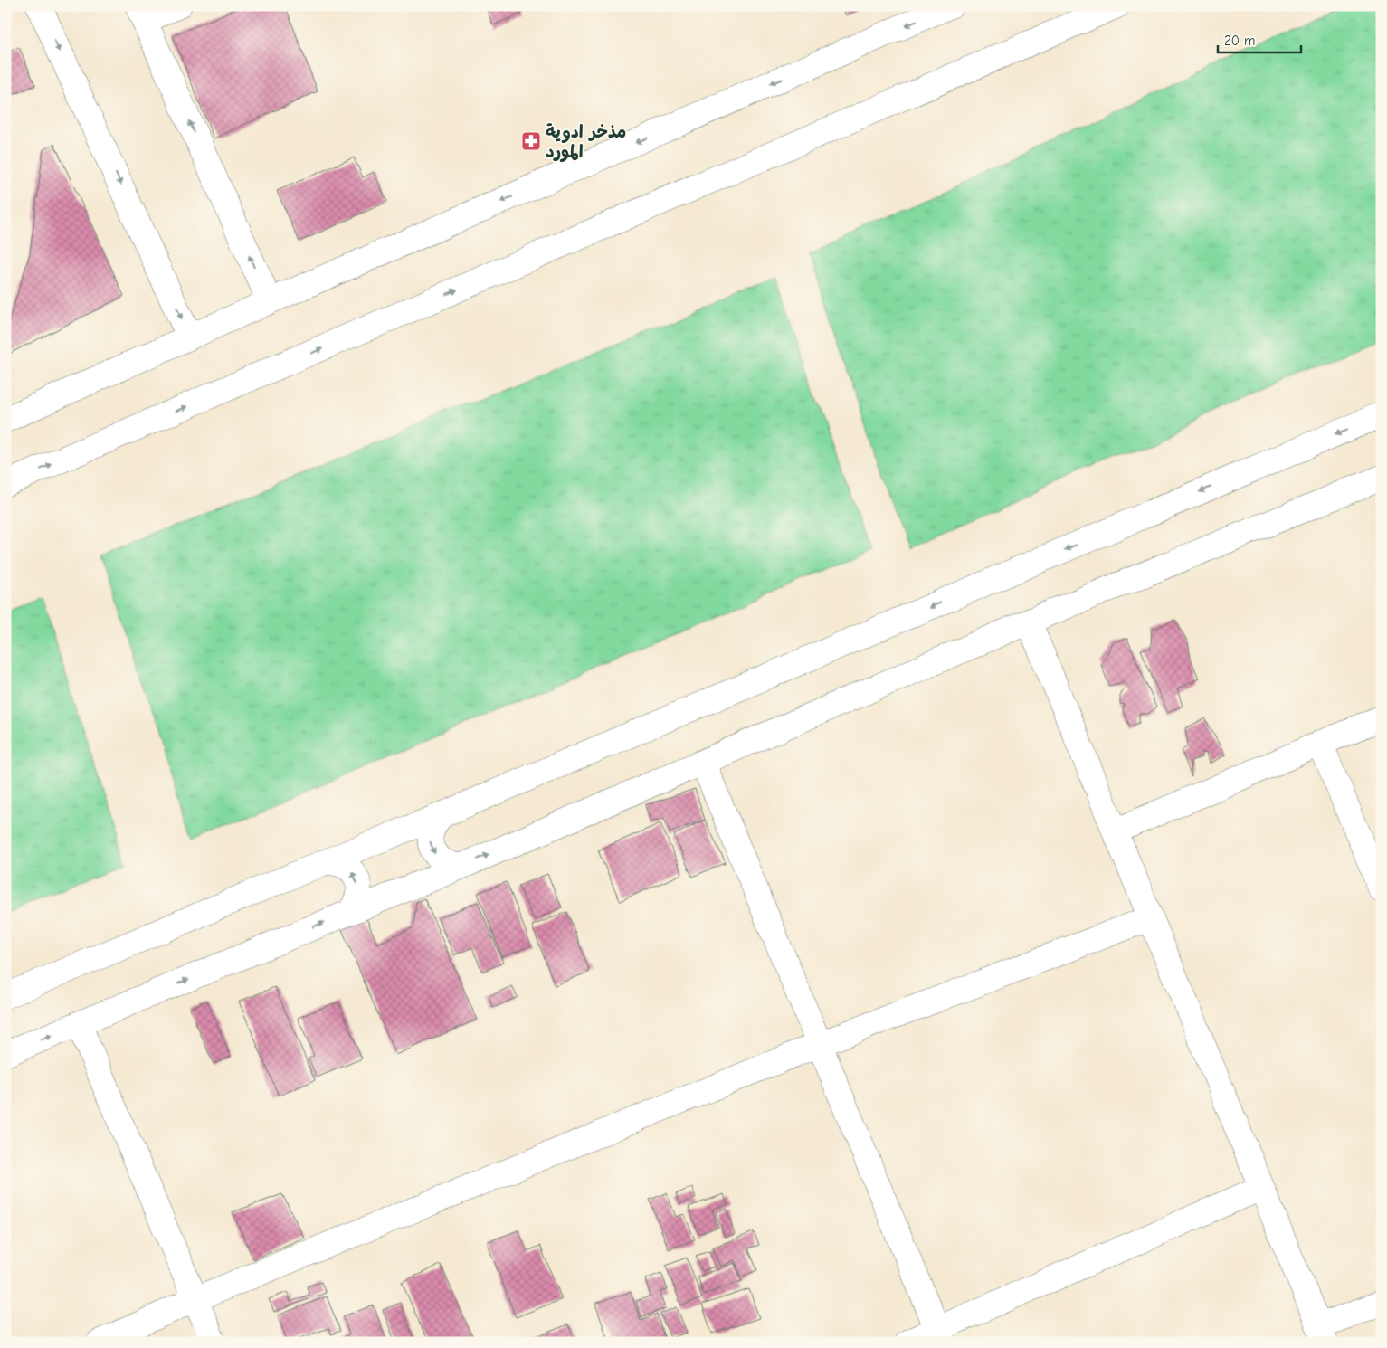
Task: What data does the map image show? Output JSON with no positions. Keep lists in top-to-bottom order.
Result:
{
  "places": {
    "pharmacy": ["مذخر ادوية المورد"]
  },
  "scale_bar": "20 m"
}
